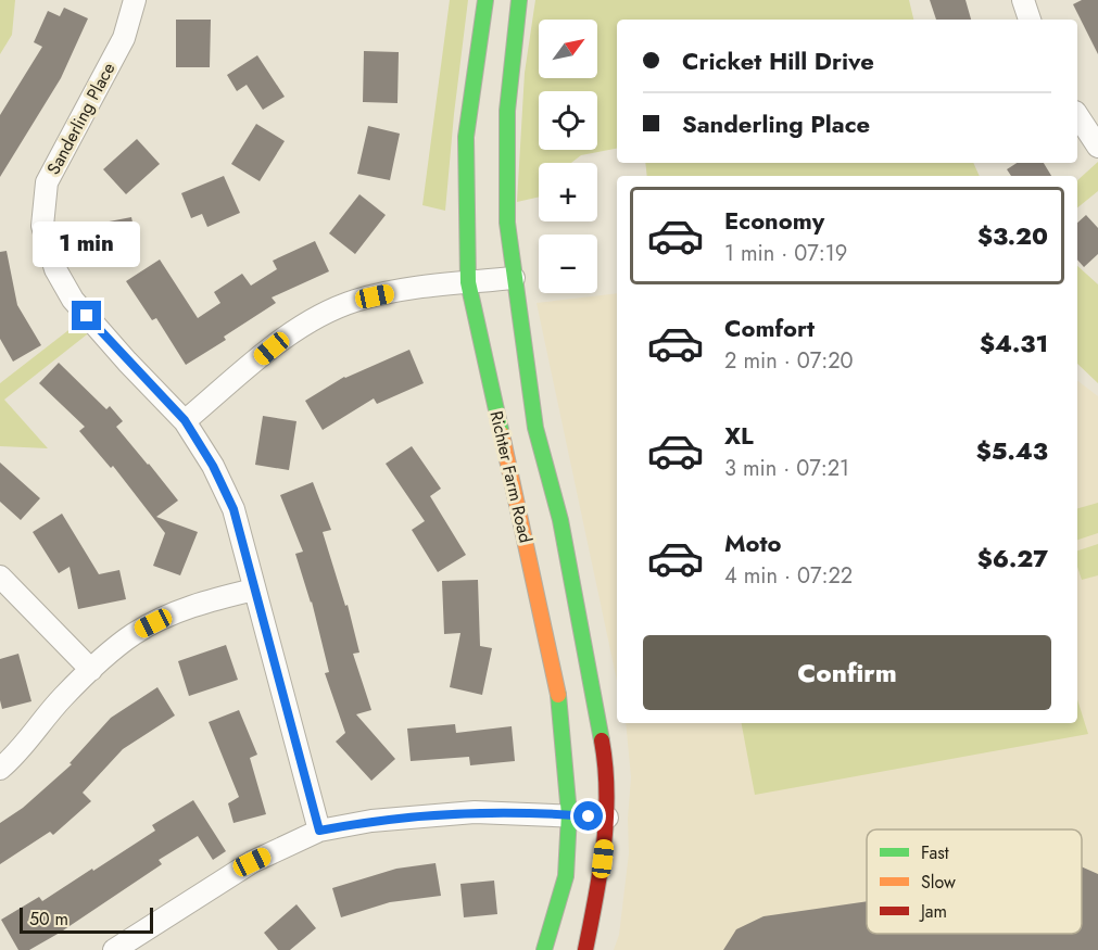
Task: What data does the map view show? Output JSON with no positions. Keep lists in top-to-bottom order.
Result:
{
  "streets": {
    "main road": ["Richter Farm Road"],
    "street": ["Sanderling Place"]
  },
  "legend": ["Fast", "Slow", "Jam"],
  "scale_bar": "50 m",
  "north": "top right",
  "page": {
    "map_buttons": ["+", "−"],
    "banner": ["Cricket Hill Drive", "Sanderling Place"],
    "list": [
      {
        "name": "Economy",
        "note": "1 min · 07:19",
        "value": "$3.20"
      },
      {
        "name": "Comfort",
        "note": "2 min · 07:20",
        "value": "$4.31"
      },
      {
        "name": "XL",
        "note": "3 min · 07:21",
        "value": "$5.43"
      },
      {
        "name": "Moto",
        "note": "4 min · 07:22",
        "value": "$6.27"
      }
    ],
    "bubble": "1 min",
    "buttons": "Confirm",
    "scale": "50 m"
  }
}
